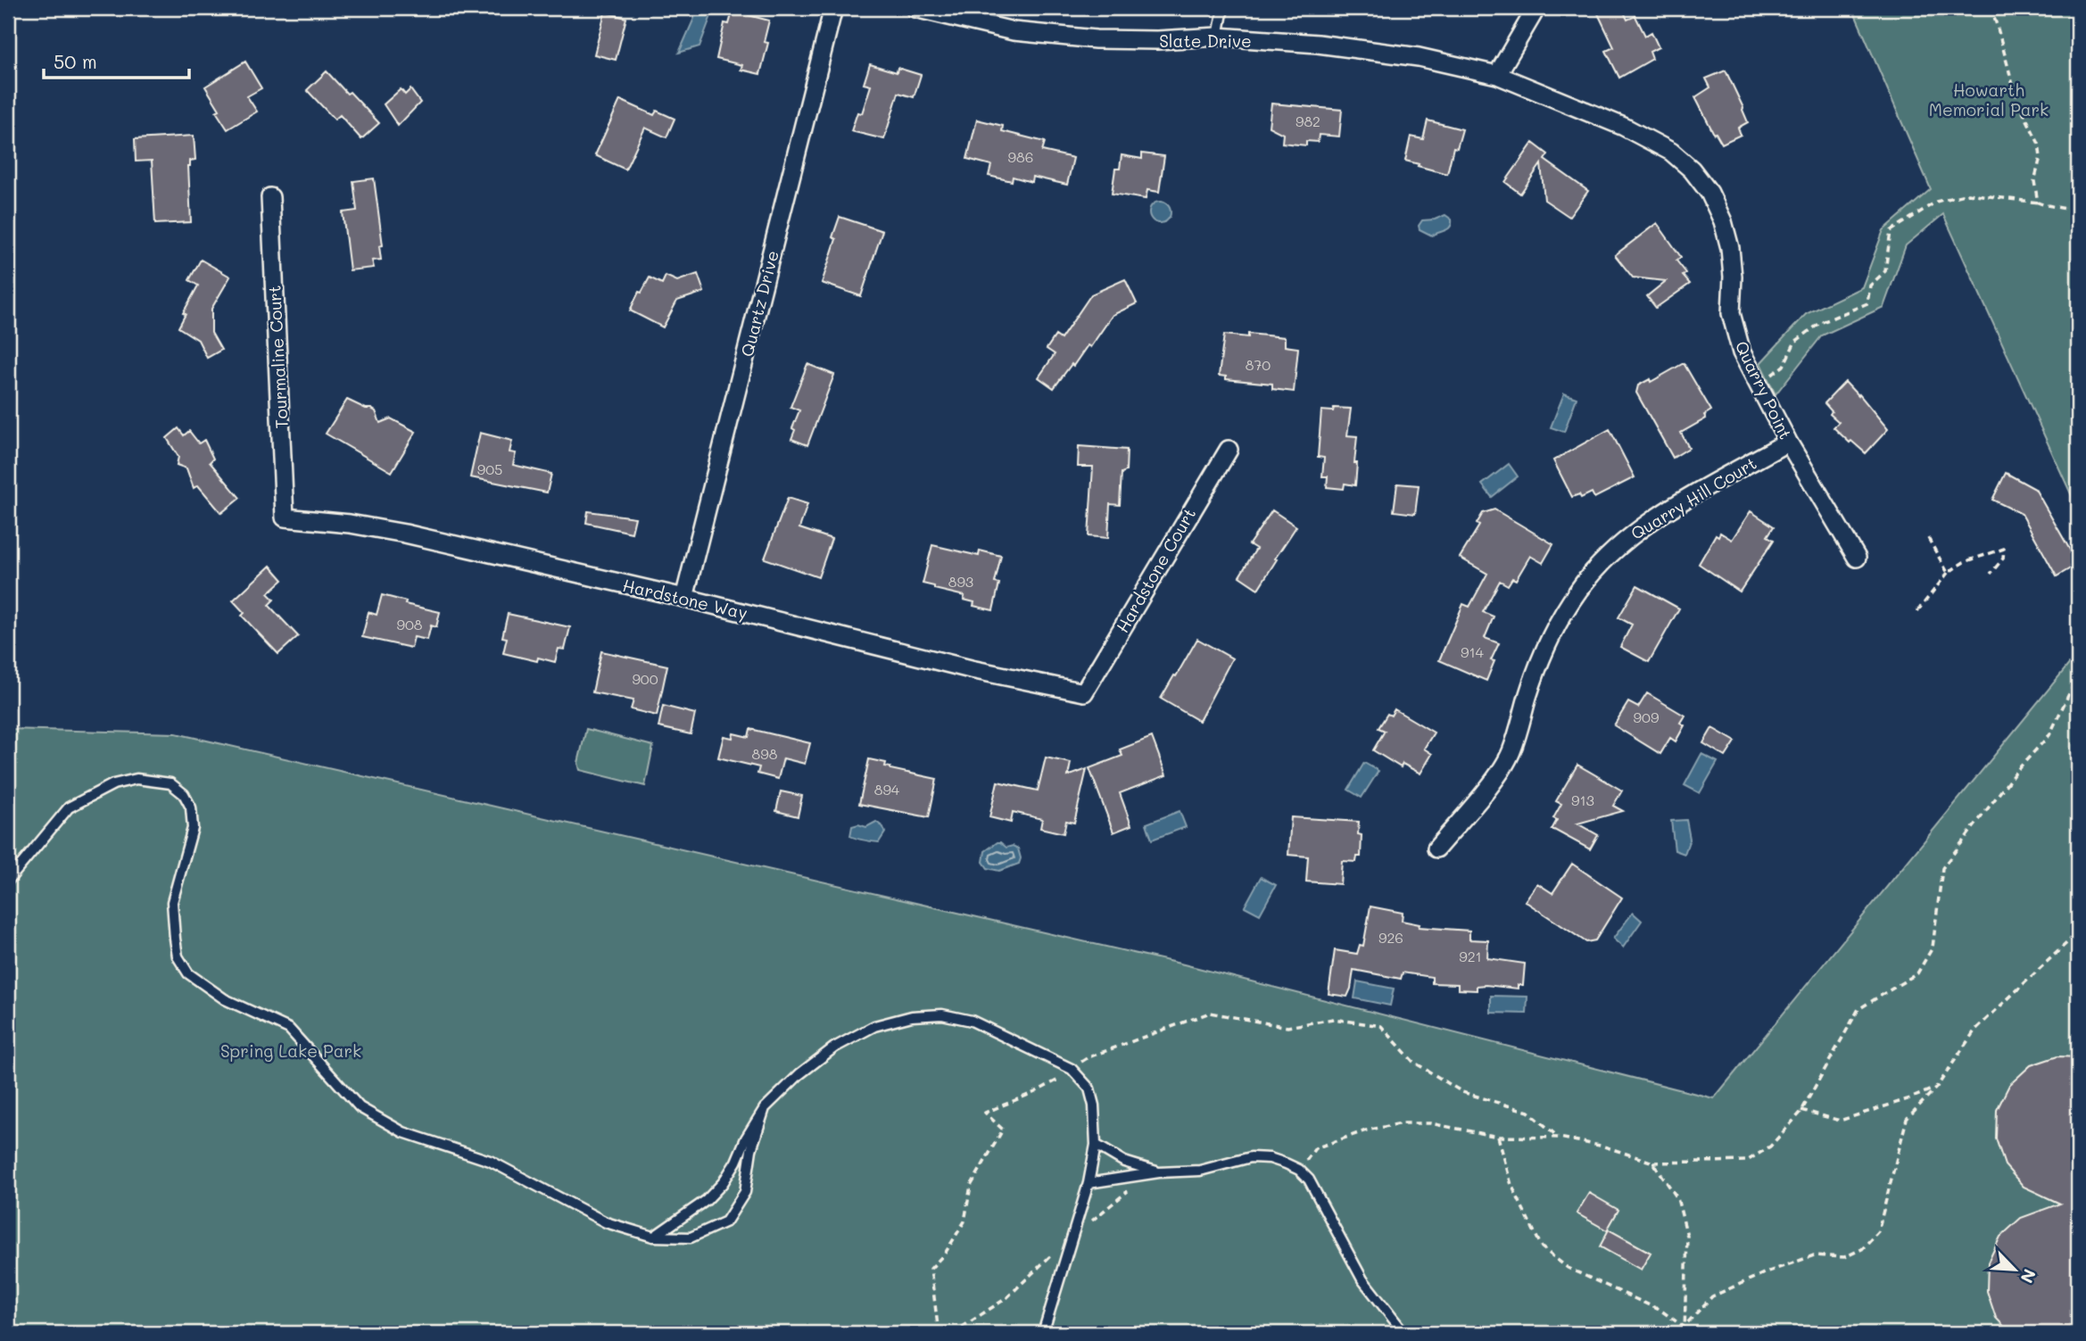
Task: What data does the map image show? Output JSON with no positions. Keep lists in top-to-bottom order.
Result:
{
  "streets": {
    "street": [
      "Slate Drive",
      "Quartz Drive",
      "Tourmaline Court",
      "Quarry Point",
      "Quarry Hill Court",
      "Hardstone Court",
      "Hardstone Way"
    ]
  },
  "crossings": [
    ["Slate Drive", "Quarry Point"],
    ["Quartz Drive", "Hardstone Way"],
    ["Tourmaline Court", "Hardstone Way"],
    ["Quarry Point", "Quarry Hill Court"],
    ["Hardstone Court", "Hardstone Way"]
  ],
  "parks": ["Howarth Memorial Park", "Spring Lake Park"],
  "house_numbers": [
    "982",
    "986",
    "870",
    "905",
    "893",
    "908",
    "914",
    "900",
    "909",
    "898",
    "894",
    "913",
    "926",
    "921"
  ],
  "scale_bar": "50 m",
  "north": "bottom right"
}
